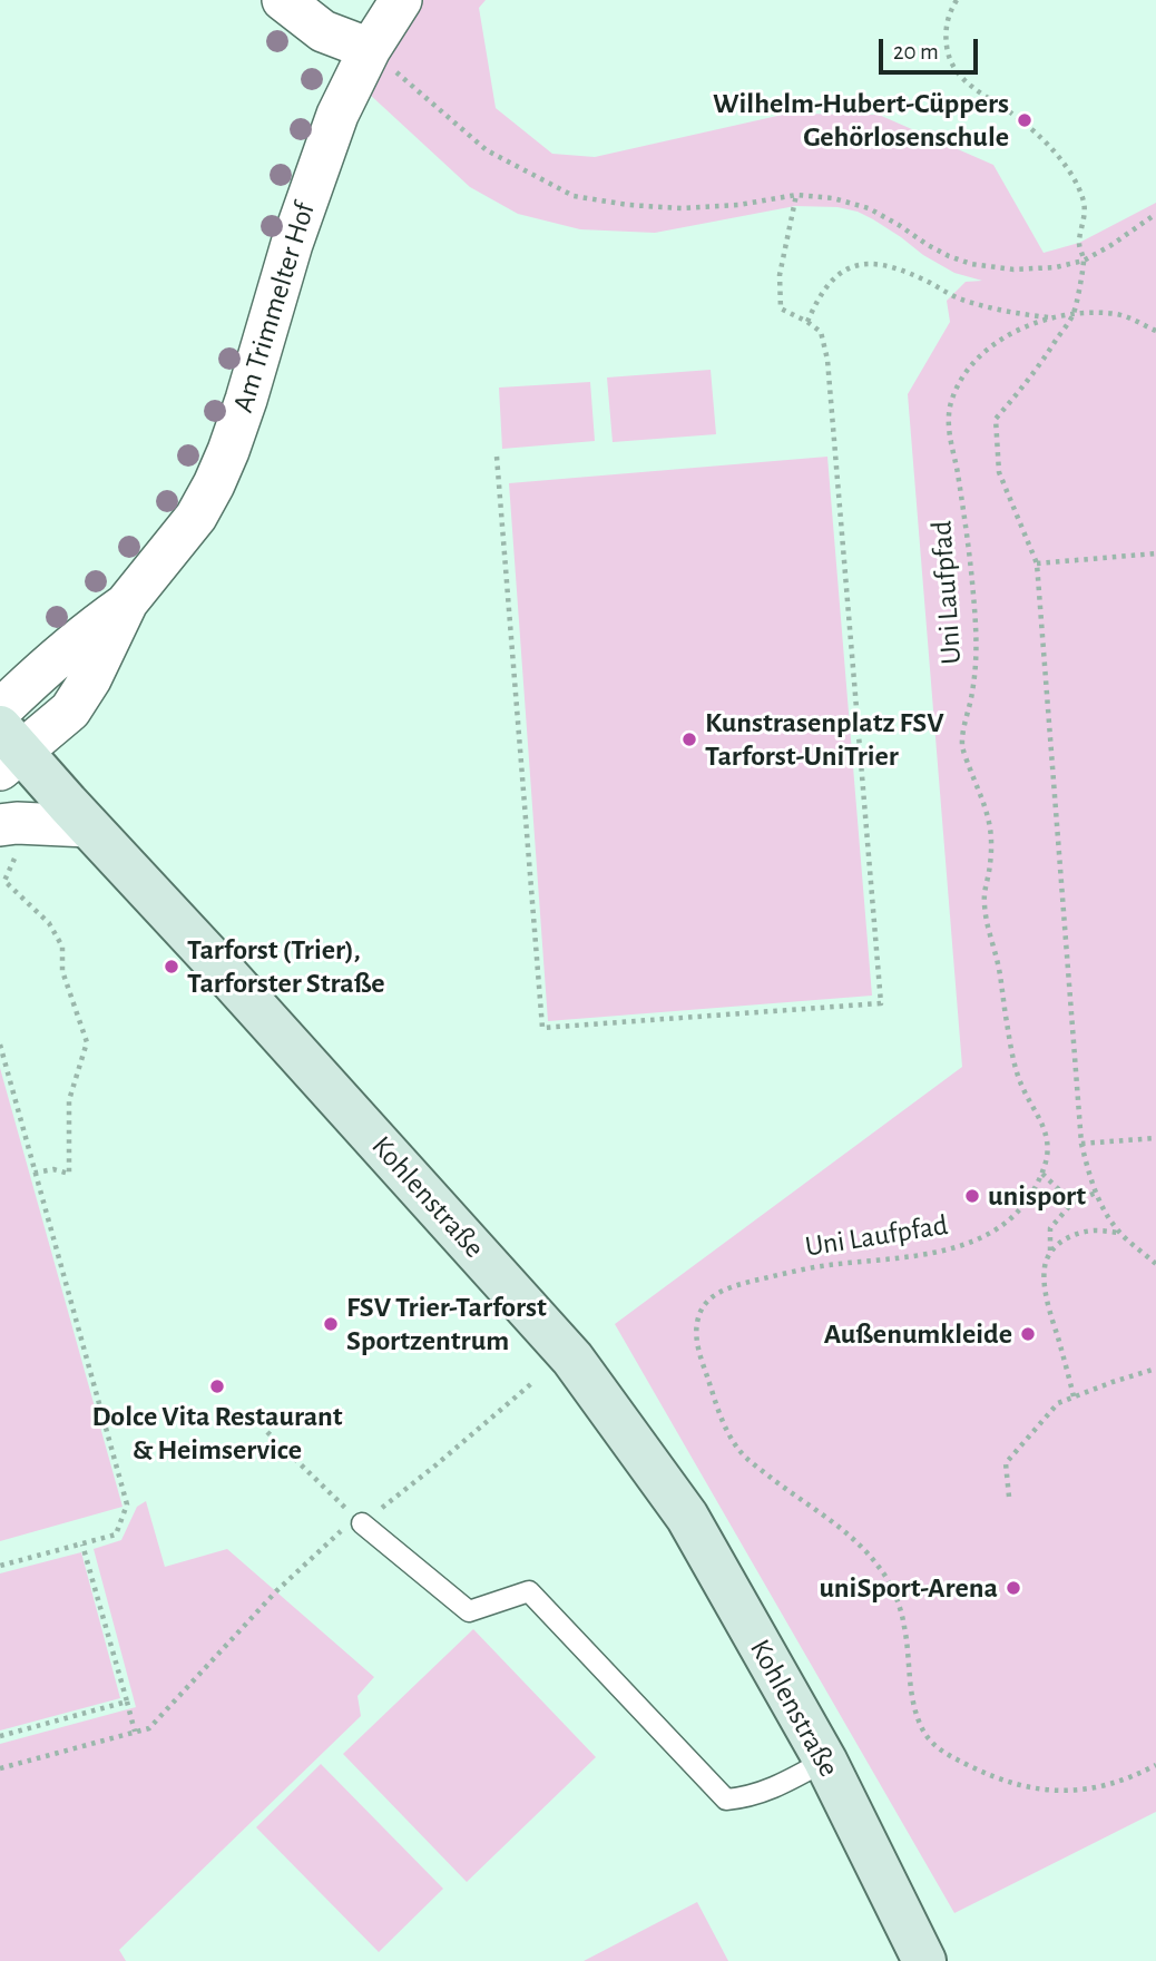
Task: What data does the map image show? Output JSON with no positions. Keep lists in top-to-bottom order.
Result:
{
  "streets": {
    "main road": ["Kohlenstraße"],
    "street": ["Am Trimmelter Hof"],
    "path": ["Uni Laufpfad"]
  },
  "crossings": [
    ["Am Trimmelter Hof", "Kohlenstraße"]
  ],
  "places": [
    "Wilhelm-Hubert-Cüppers Gehörlosenschule",
    "Kunstrasenplatz FSV Tarforst-UniTrier",
    "Tarforst (Trier), Tarforster Straße",
    "unisport",
    "FSV Trier-Tarforst Sportzentrum",
    "Außenumkleide",
    "Dolce Vita Restaurant & Heimservice",
    "uniSport-Arena"
  ],
  "scale_bar": "20 m"
}
